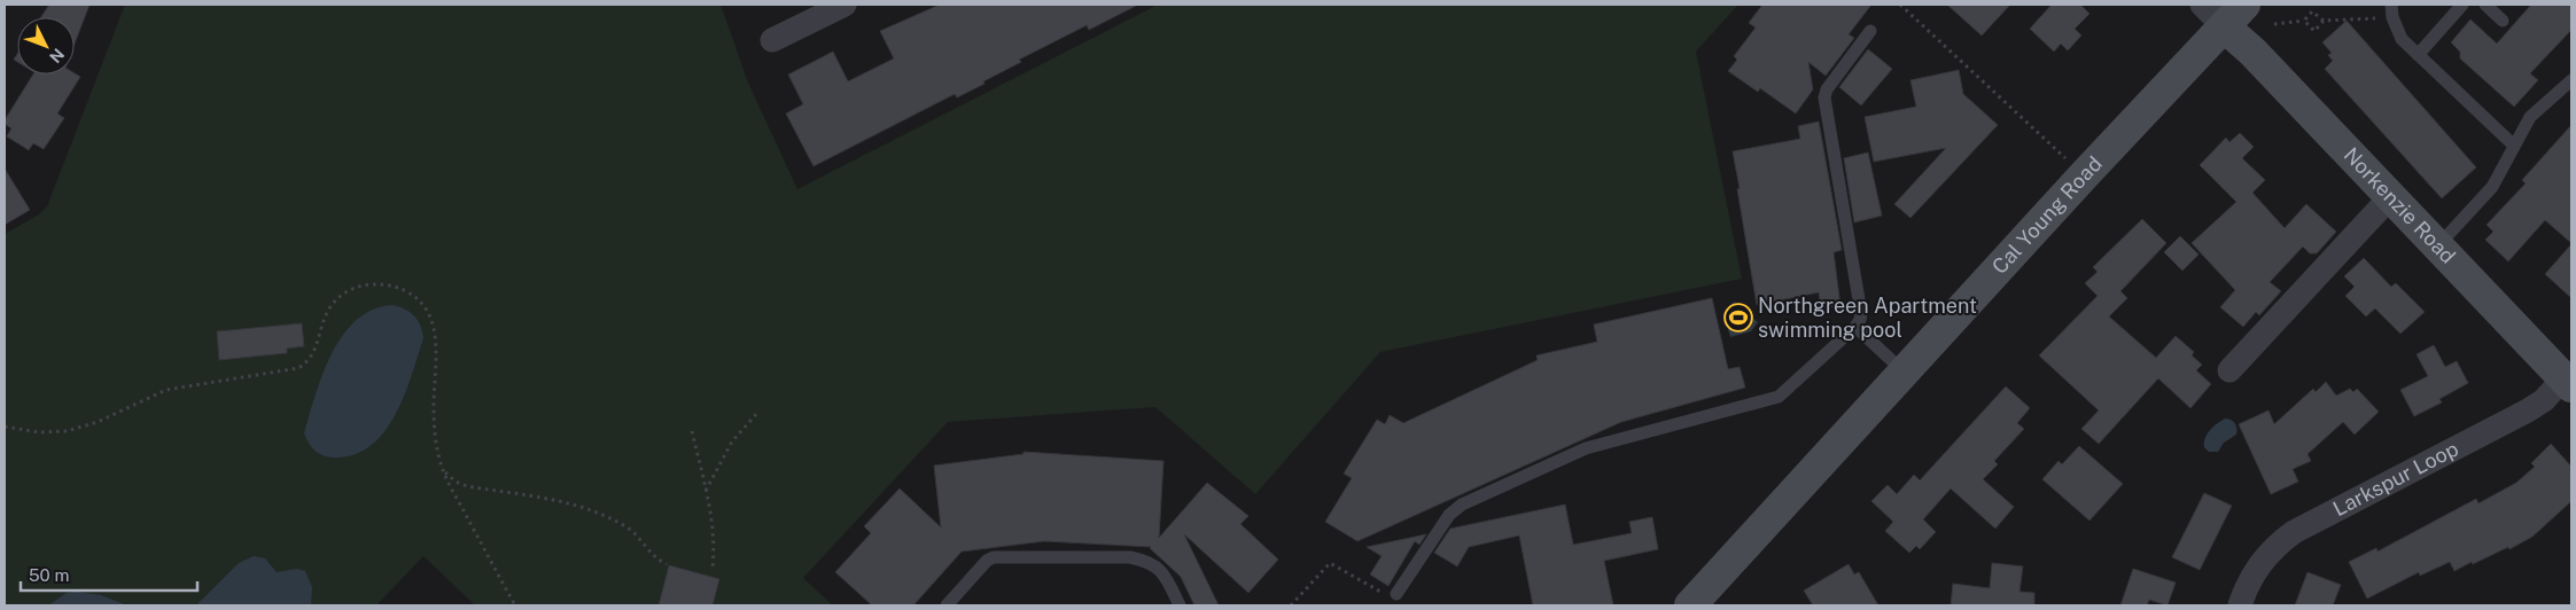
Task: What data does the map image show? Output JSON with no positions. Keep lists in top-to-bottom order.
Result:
{
  "streets": {
    "main road": ["Norkenzie Road", "Cal Young Road"],
    "street": ["Larkspur Loop"]
  },
  "crossings": [
    ["Norkenzie Road", "Cal Young Road"],
    ["Norkenzie Road", "Larkspur Loop"]
  ],
  "places": {
    "sports": ["Northgreen Apartment swimming pool"]
  },
  "scale_bar": "50 m",
  "north": "bottom right"
}
